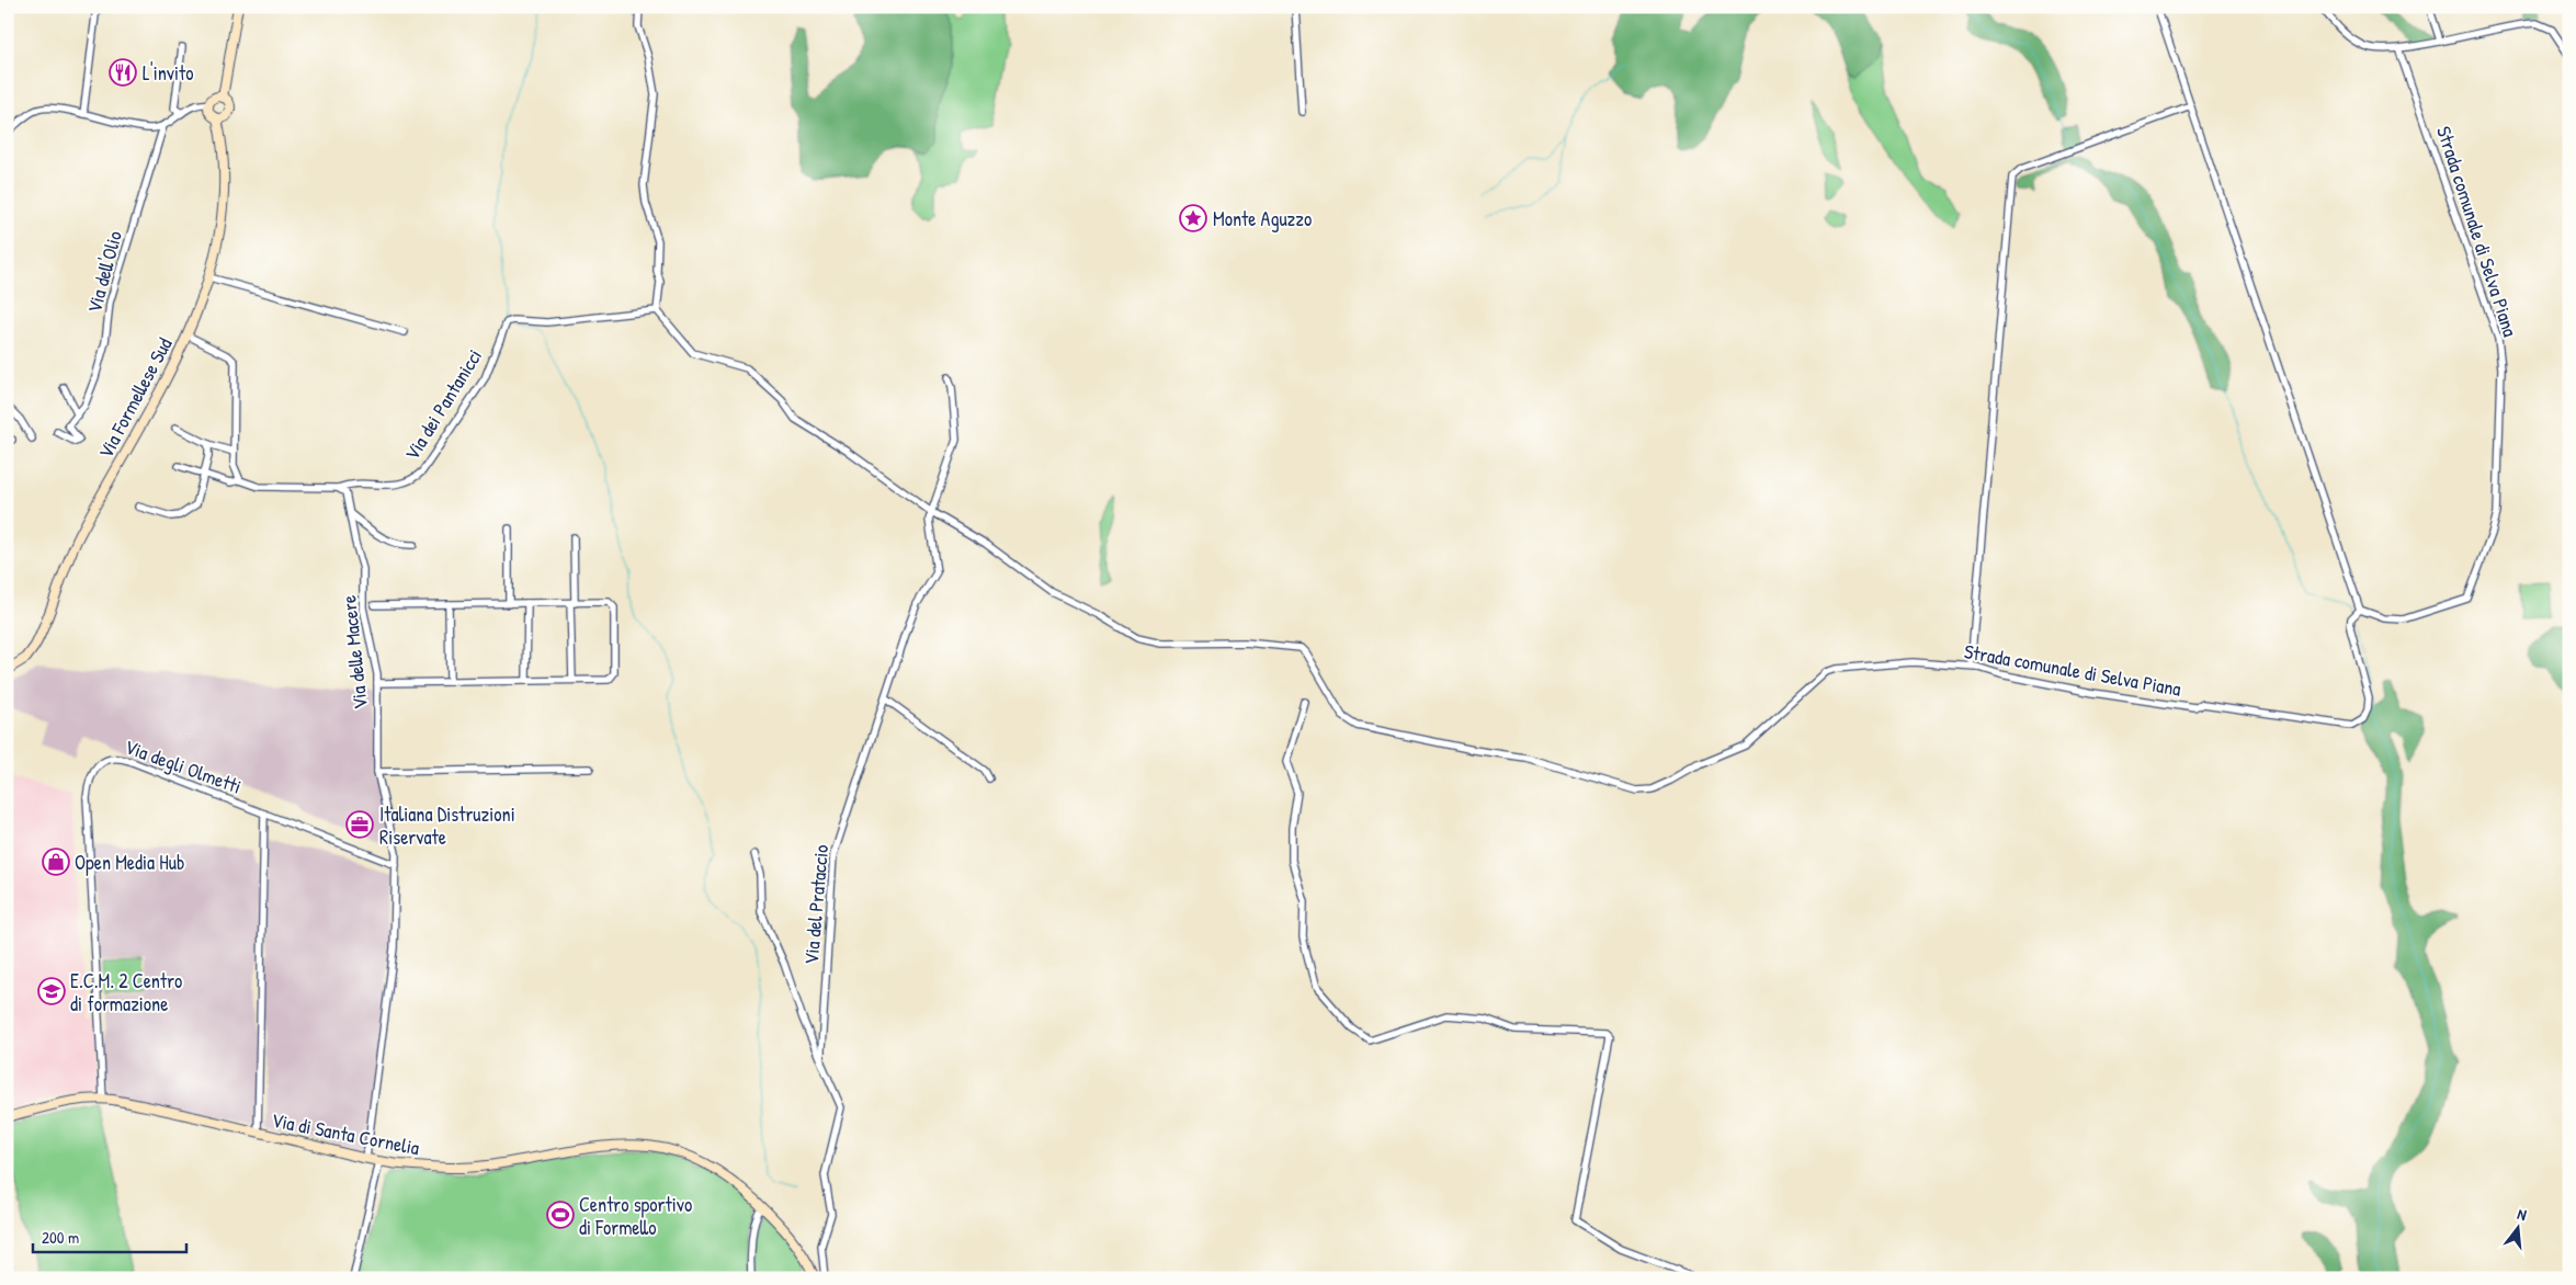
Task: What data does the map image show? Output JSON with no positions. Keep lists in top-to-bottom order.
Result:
{
  "streets": {
    "street": [
      "Strada comunale di Selva Piana",
      "Via dell'Olio",
      "Via Formellese Sud",
      "Via dei Pantanicci",
      "Via delle Macere",
      "Via degli Olmetti",
      "Via del Prataccio",
      "Via di Santa Cornelia"
    ]
  },
  "crossings": [
    ["Strada comunale di Selva Piana", "Via del Prataccio"],
    ["Via dei Pantanicci", "Via delle Macere"],
    ["Via delle Macere", "Via degli Olmetti"],
    ["Via delle Macere", "Via di Santa Cornelia"],
    ["Via degli Olmetti", "Via di Santa Cornelia"]
  ],
  "places": {
    "restaurant": ["L'invito"],
    "place": ["Monte Aguzzo"],
    "office": ["Italiana Distruzioni Riservate"],
    "shop": ["Open Media Hub"],
    "school or university": ["E.C.M. 2 Centro di formazione"],
    "sports": ["Centro sportivo di Formello"]
  },
  "scale_bar": "200 m",
  "north": "top"
}
